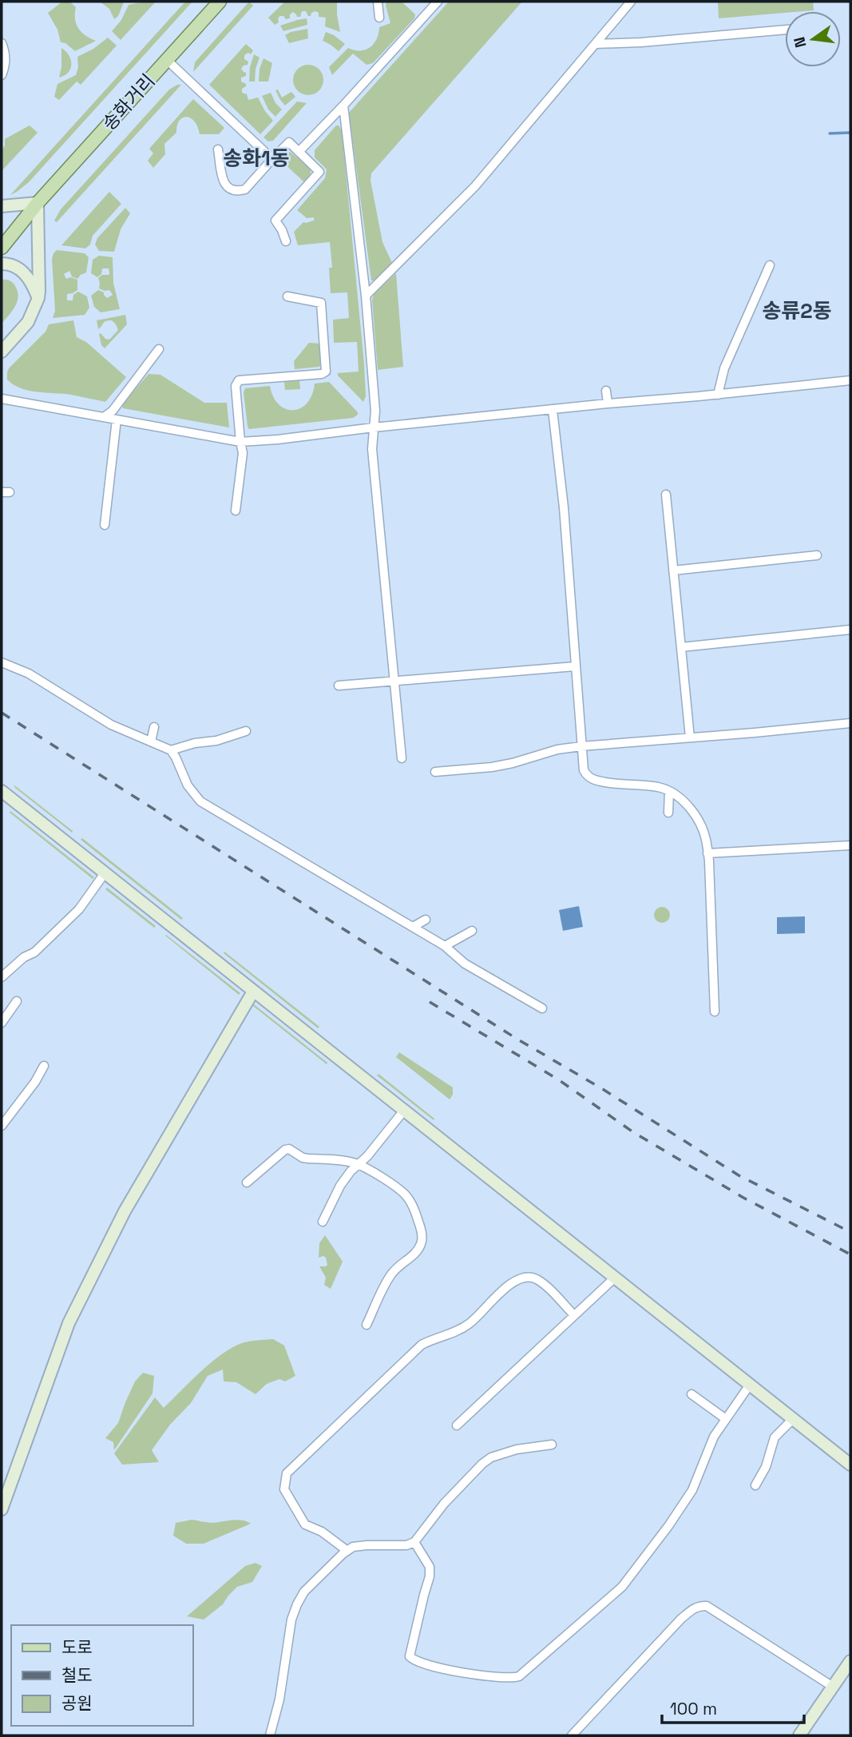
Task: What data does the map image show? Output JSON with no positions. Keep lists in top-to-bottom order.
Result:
{
  "streets": {
    "main road": ["송화거리"]
  },
  "districts": ["송화1동", "송류2동"],
  "legend": ["도로", "철도", "공원"],
  "scale_bar": "100 m",
  "north": "left"
}
